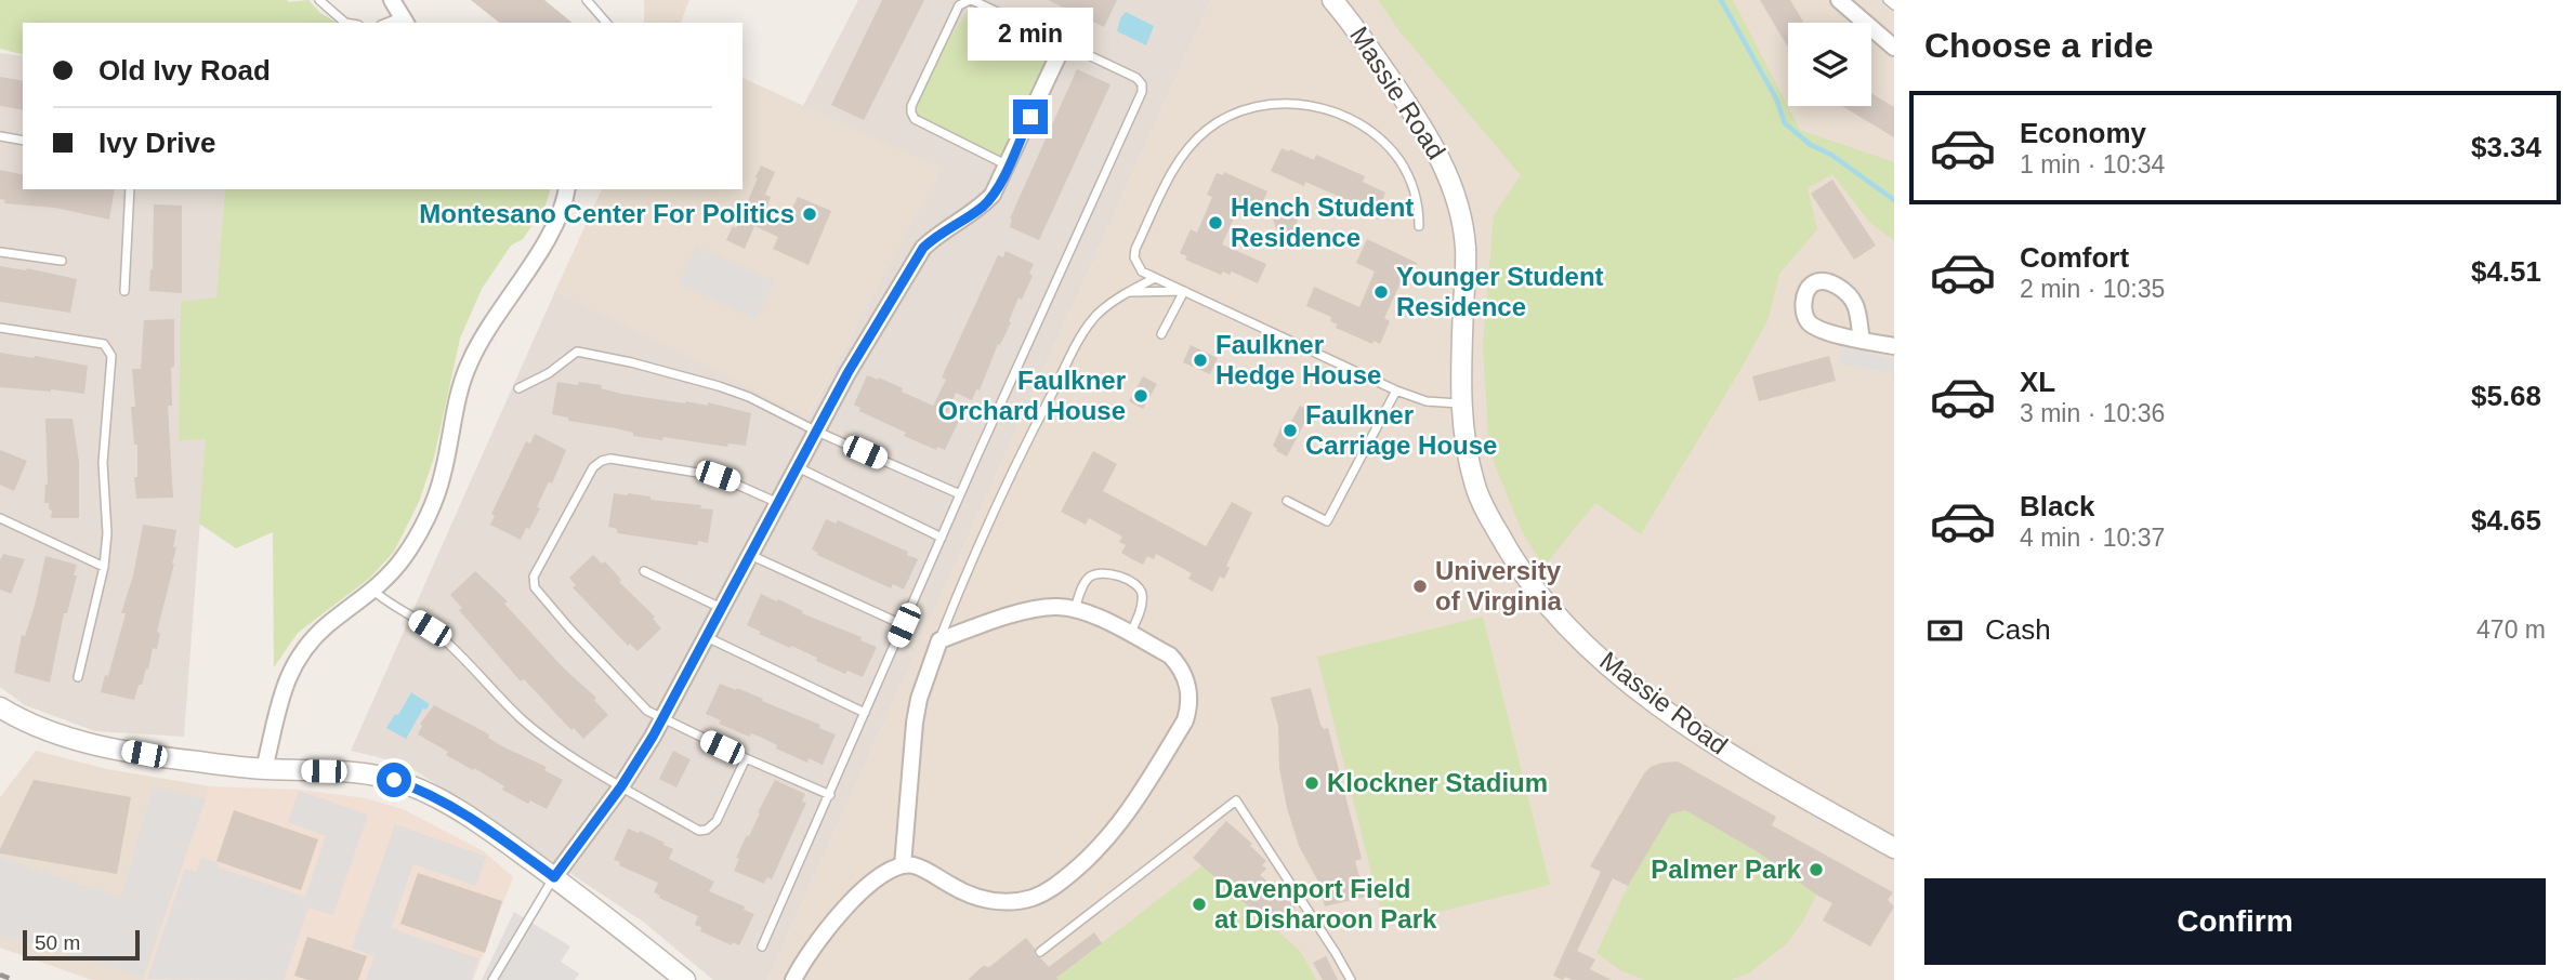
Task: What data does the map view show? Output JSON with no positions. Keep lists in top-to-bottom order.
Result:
{
  "streets": {
    "street": ["Massie Road"]
  },
  "places": [
    "Montesano Center For Politics",
    "Hench Student Residence",
    "Younger Student Residence",
    "Faulkner Hedge House",
    "Faulkner Orchard House",
    "Faulkner Carriage House",
    "University of Virginia",
    "Klockner Stadium",
    "Palmer Park",
    "Davenport Field at Disharoon Park"
  ],
  "scale_bar": "50 m",
  "page": {
    "heading": "Choose a ride",
    "bubble": "2 min",
    "banner": ["Old Ivy Road", "Ivy Drive"],
    "list": [
      {
        "name": "Economy",
        "note": "1 min · 10:34",
        "value": "$3.34"
      },
      {
        "name": "Comfort",
        "note": "2 min · 10:35",
        "value": "$4.51"
      },
      {
        "name": "XL",
        "note": "3 min · 10:36",
        "value": "$5.68"
      },
      {
        "name": "Black",
        "note": "4 min · 10:37",
        "value": "$4.65"
      }
    ],
    "pay": ["Cash", "470 m"],
    "buttons": "Confirm",
    "scale": "50 m"
  }
}
